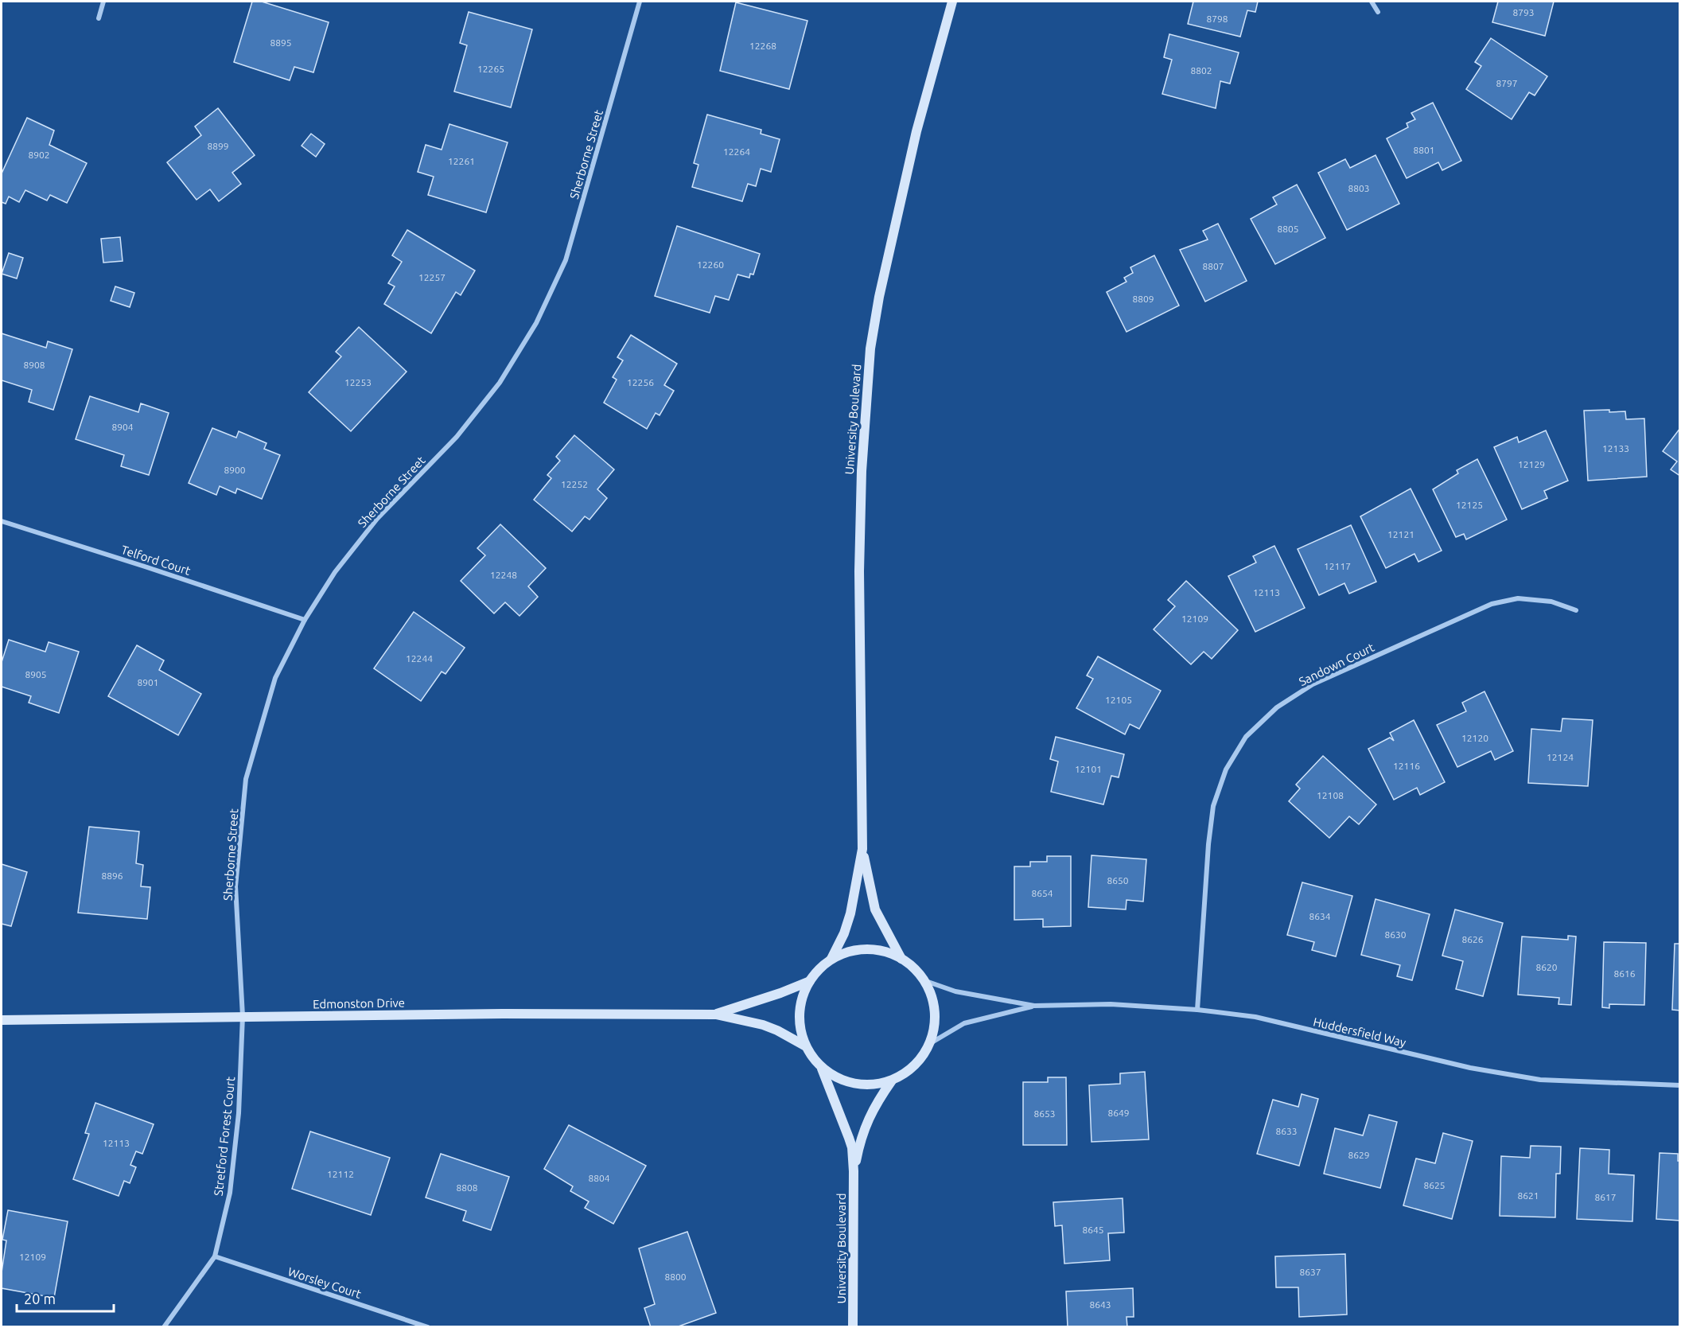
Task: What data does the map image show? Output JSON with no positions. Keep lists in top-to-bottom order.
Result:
{
  "streets": {
    "street": [
      "Sherborne Street",
      "University Boulevard",
      "Telford Court",
      "Sandown Court",
      "Edmonston Drive",
      "Huddersfield Way",
      "Stretford Forest Court",
      "Worsley Court"
    ]
  },
  "crossings": [
    ["Sherborne Street", "Telford Court"],
    ["Sherborne Street", "Edmonston Drive"],
    ["Sherborne Street", "Stretford Forest Court"],
    ["University Boulevard", "Edmonston Drive"],
    ["University Boulevard", "Huddersfield Way"],
    ["Sandown Court", "Huddersfield Way"],
    ["Edmonston Drive", "Huddersfield Way"],
    ["Edmonston Drive", "Stretford Forest Court"],
    ["Stretford Forest Court", "Worsley Court"]
  ],
  "house_numbers": [
    "8793",
    "8798",
    "8895",
    "12268",
    "12265",
    "8802",
    "8797",
    "8899",
    "8801",
    "12264",
    "8902",
    "12261",
    "8803",
    "8805",
    "12260",
    "8807",
    "12257",
    "8809",
    "8908",
    "12253",
    "12256",
    "8904",
    "12133",
    "12129",
    "8900",
    "12252",
    "12125",
    "12121",
    "12117",
    "12248",
    "12113",
    "12109",
    "12244",
    "8905",
    "8901",
    "12105",
    "12120",
    "12124",
    "12116",
    "12101",
    "12108",
    "8896",
    "8650",
    "8654",
    "8634",
    "8630",
    "8626",
    "8620",
    "8616",
    "8649",
    "8653",
    "8633",
    "12113",
    "8629",
    "12112",
    "8804",
    "8625",
    "8808",
    "8621",
    "8617",
    "8645",
    "12109",
    "8637",
    "8800",
    "8643"
  ],
  "scale_bar": "20 m"
}
